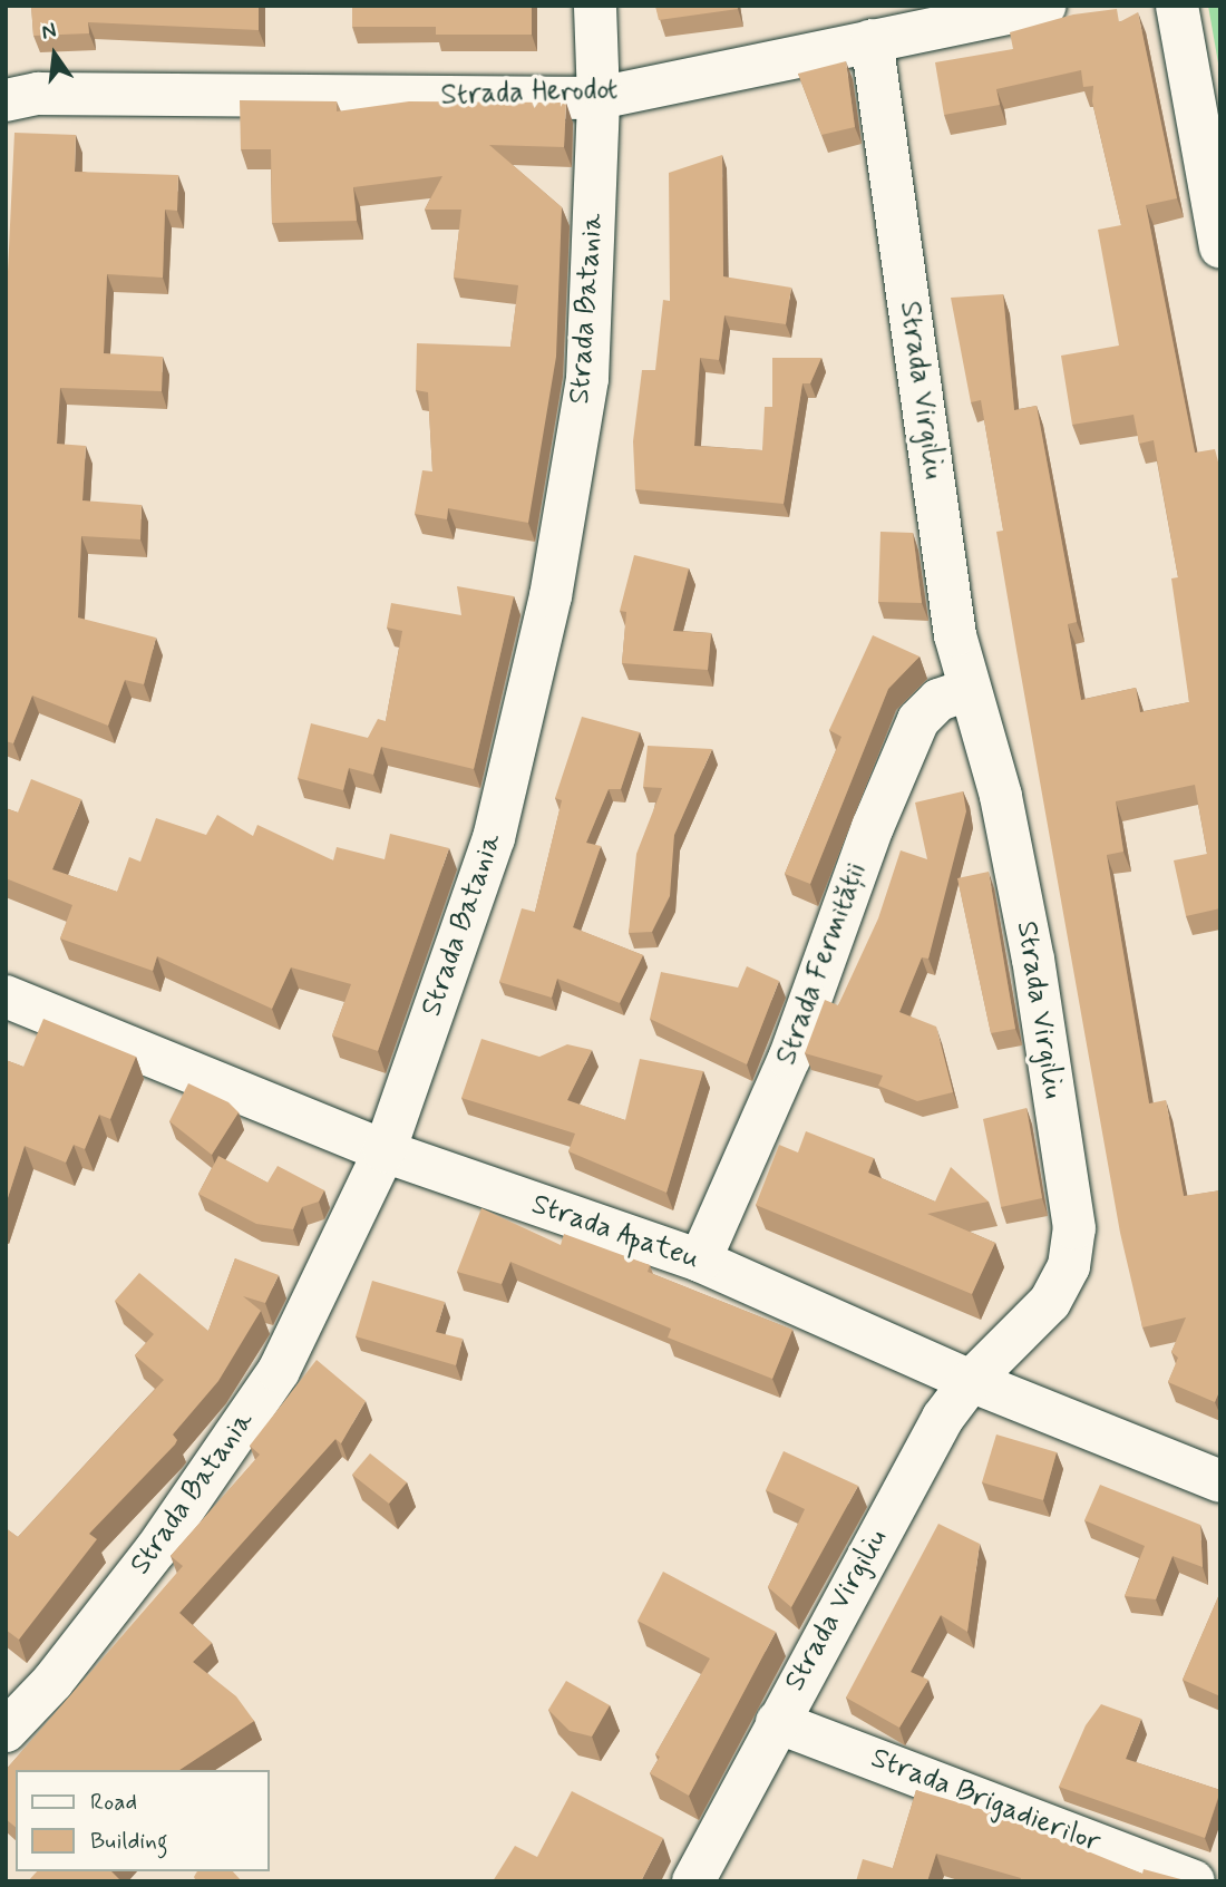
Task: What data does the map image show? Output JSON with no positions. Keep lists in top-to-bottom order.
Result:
{
  "streets": {
    "street": [
      "Strada Herodot",
      "Strada Batania",
      "Strada Virgiliu",
      "Strada Fermității",
      "Strada Apateu",
      "Strada Brigadierilor"
    ]
  },
  "crossings": [
    ["Strada Herodot", "Strada Batania"],
    ["Strada Herodot", "Strada Virgiliu"],
    ["Strada Batania", "Strada Apateu"],
    ["Strada Virgiliu", "Strada Fermității"],
    ["Strada Virgiliu", "Strada Apateu"],
    ["Strada Virgiliu", "Strada Brigadierilor"],
    ["Strada Fermității", "Strada Apateu"]
  ],
  "legend": ["Road", "Building"],
  "north": "top"
}
